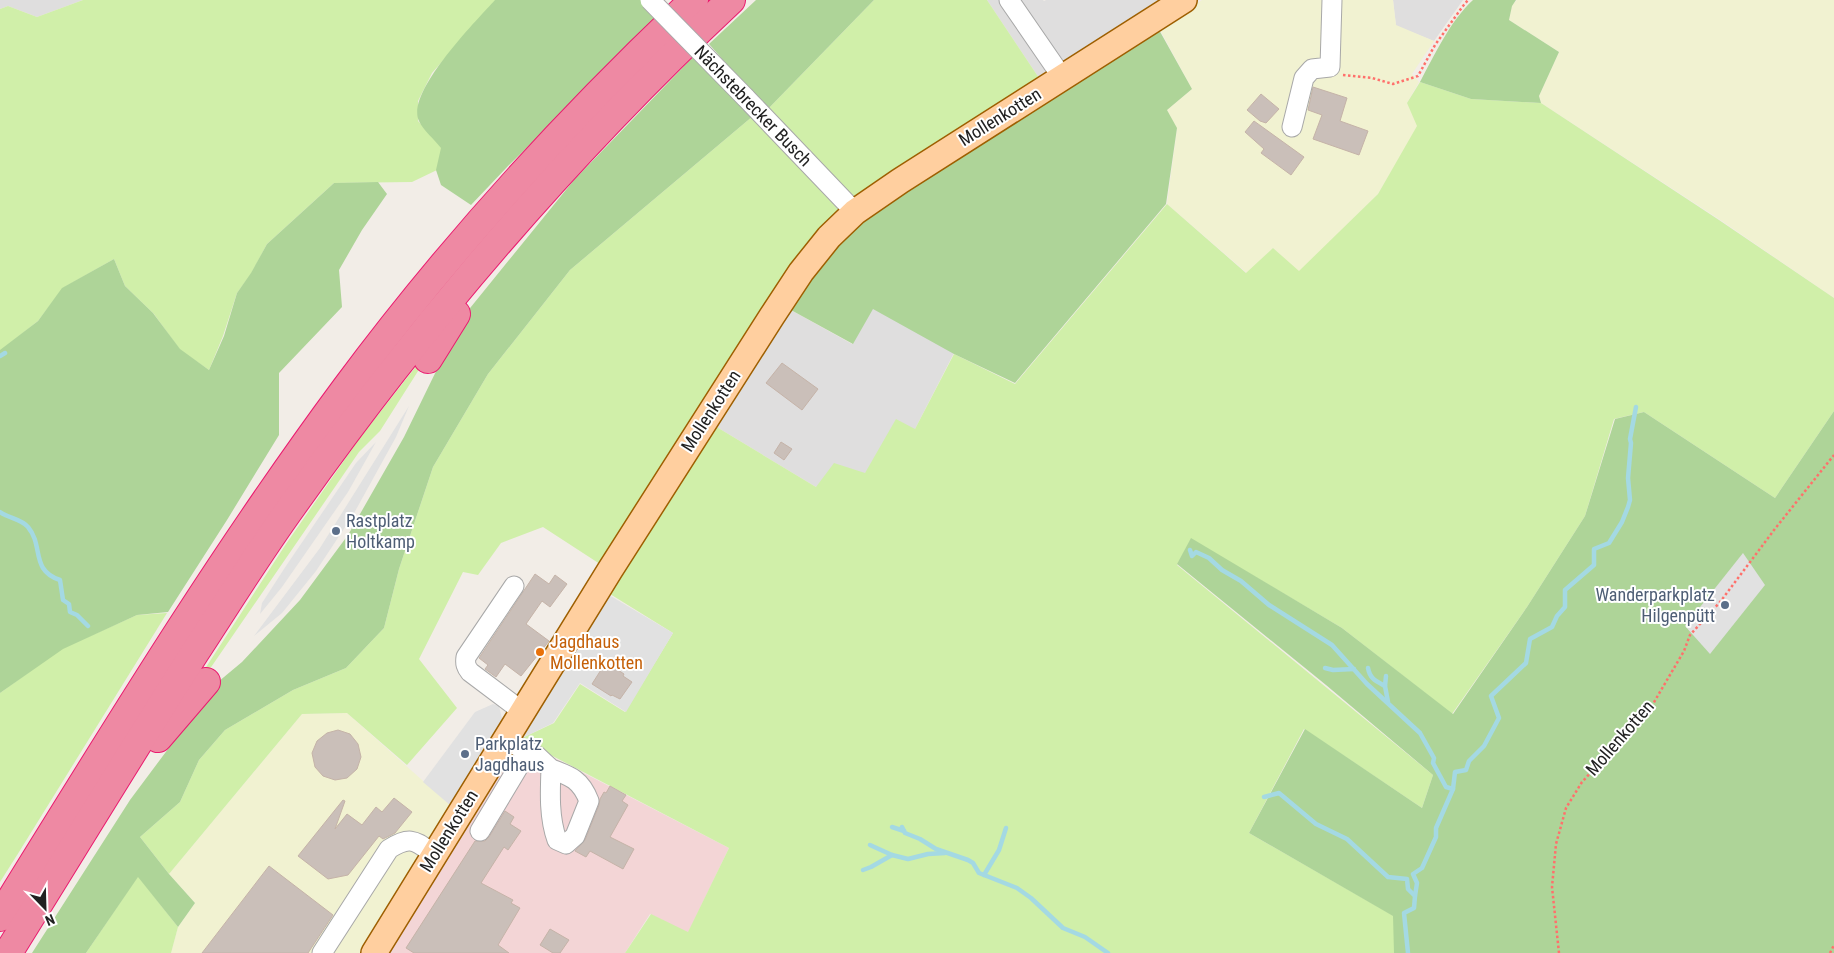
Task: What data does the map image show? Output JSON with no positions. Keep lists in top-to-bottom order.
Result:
{
  "streets": {
    "main road": ["Mollenkotten"],
    "street": ["Nächstebrecker Busch"]
  },
  "crossings": [
    ["Nächstebrecker Busch", "Mollenkotten"]
  ],
  "places": [
    "Rastplatz Holtkamp",
    "Wanderparkplatz Hilgenpütt",
    "Jagdhaus Mollenkotten",
    "Parkplatz Jagdhaus"
  ],
  "north": "bottom right"
}
